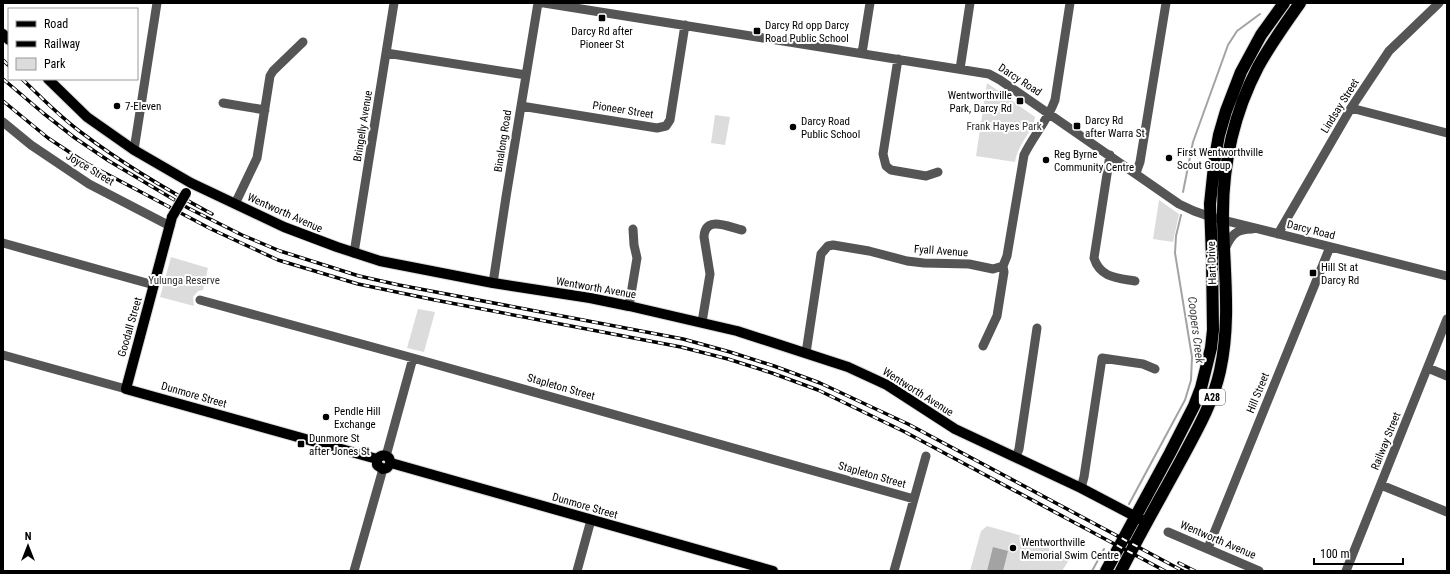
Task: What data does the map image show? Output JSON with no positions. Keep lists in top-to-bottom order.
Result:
{
  "streets": {
    "highway": ["Hart Drive", "A28"],
    "main road": ["Wentworth Avenue", "Goodall Street", "Dunmore Street"],
    "street": [
      "Darcy Road",
      "Lindsay Street",
      "Pioneer Street",
      "Bringelly Avenue",
      "Binalong Road",
      "Joyce Street",
      "Fyall Avenue",
      "Stapleton Street",
      "Hill Street",
      "Railway Street"
    ]
  },
  "crossings": [
    ["Darcy Road", "Lindsay Street"],
    ["Darcy Road", "Pioneer Street"],
    ["Darcy Road", "Hart Drive"],
    ["Darcy Road", "Hill Street"],
    ["Pioneer Street", "Binalong Road"],
    ["Bringelly Avenue", "Wentworth Avenue"],
    ["Binalong Road", "Wentworth Avenue"],
    ["Joyce Street", "Goodall Street"],
    ["Wentworth Avenue", "Fyall Avenue"],
    ["Wentworth Avenue", "Hart Drive"],
    ["Wentworth Avenue", "Goodall Street"],
    ["Wentworth Avenue", "Hill Street"],
    ["Wentworth Avenue", "A28"],
    ["Hart Drive", "A28"],
    ["Goodall Street", "Dunmore Street"]
  ],
  "water": ["Coopers Creek"],
  "parks": ["Frank Hayes Park", "Yulunga Reserve"],
  "places": {
    "transit": [
      "Darcy Rd after Pioneer St",
      "Darcy Rd opp Darcy Road Public School",
      "Wentworthville Park, Darcy Rd",
      "Darcy Rd after Warra St",
      "Hill St at Darcy Rd",
      "Dunmore St after Jones St"
    ],
    "other": [
      "7-Eleven",
      "Darcy Road Public School",
      "First Wentworthville Scout Group",
      "Reg Byrne Community Centre",
      "Pendle Hill Exchange",
      "Wentworthville Memorial Swim Centre"
    ]
  },
  "legend": ["Road", "Railway", "Park"],
  "scale_bar": "100 m",
  "north": "top"
}
